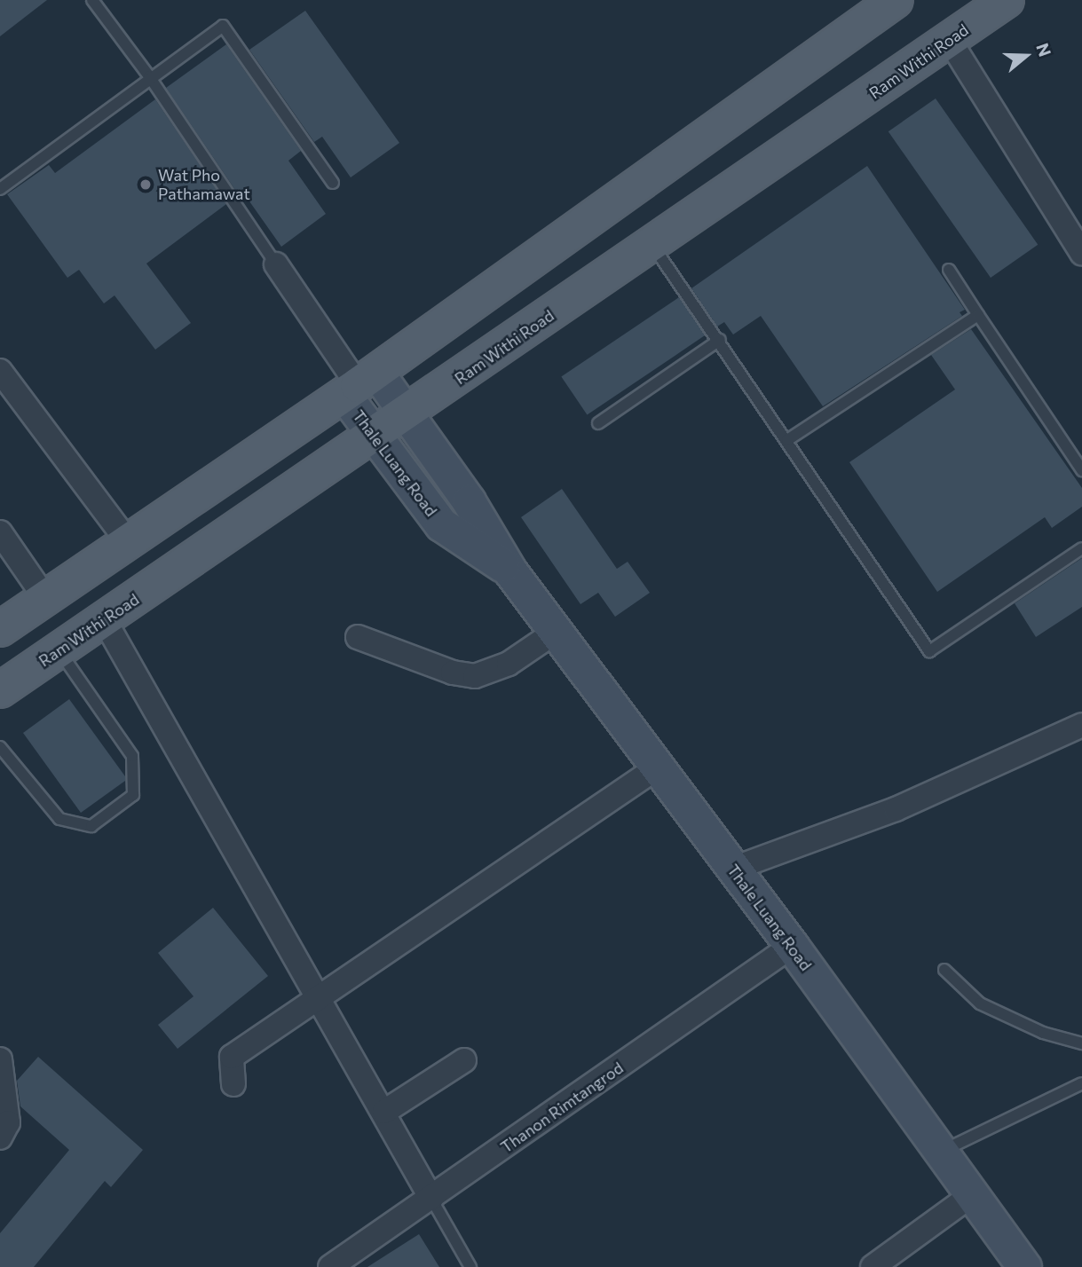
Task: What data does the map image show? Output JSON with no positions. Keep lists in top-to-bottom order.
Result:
{
  "streets": {
    "main road": ["Ram Withi Road", "Thale Luang Road"],
    "street": ["Thanon Rimtangrod"]
  },
  "crossings": [
    ["Ram Withi Road", "Thale Luang Road"],
    ["Thale Luang Road", "Thanon Rimtangrod"]
  ],
  "places": ["Wat Pho Pathamawat"],
  "north": "right"
}
